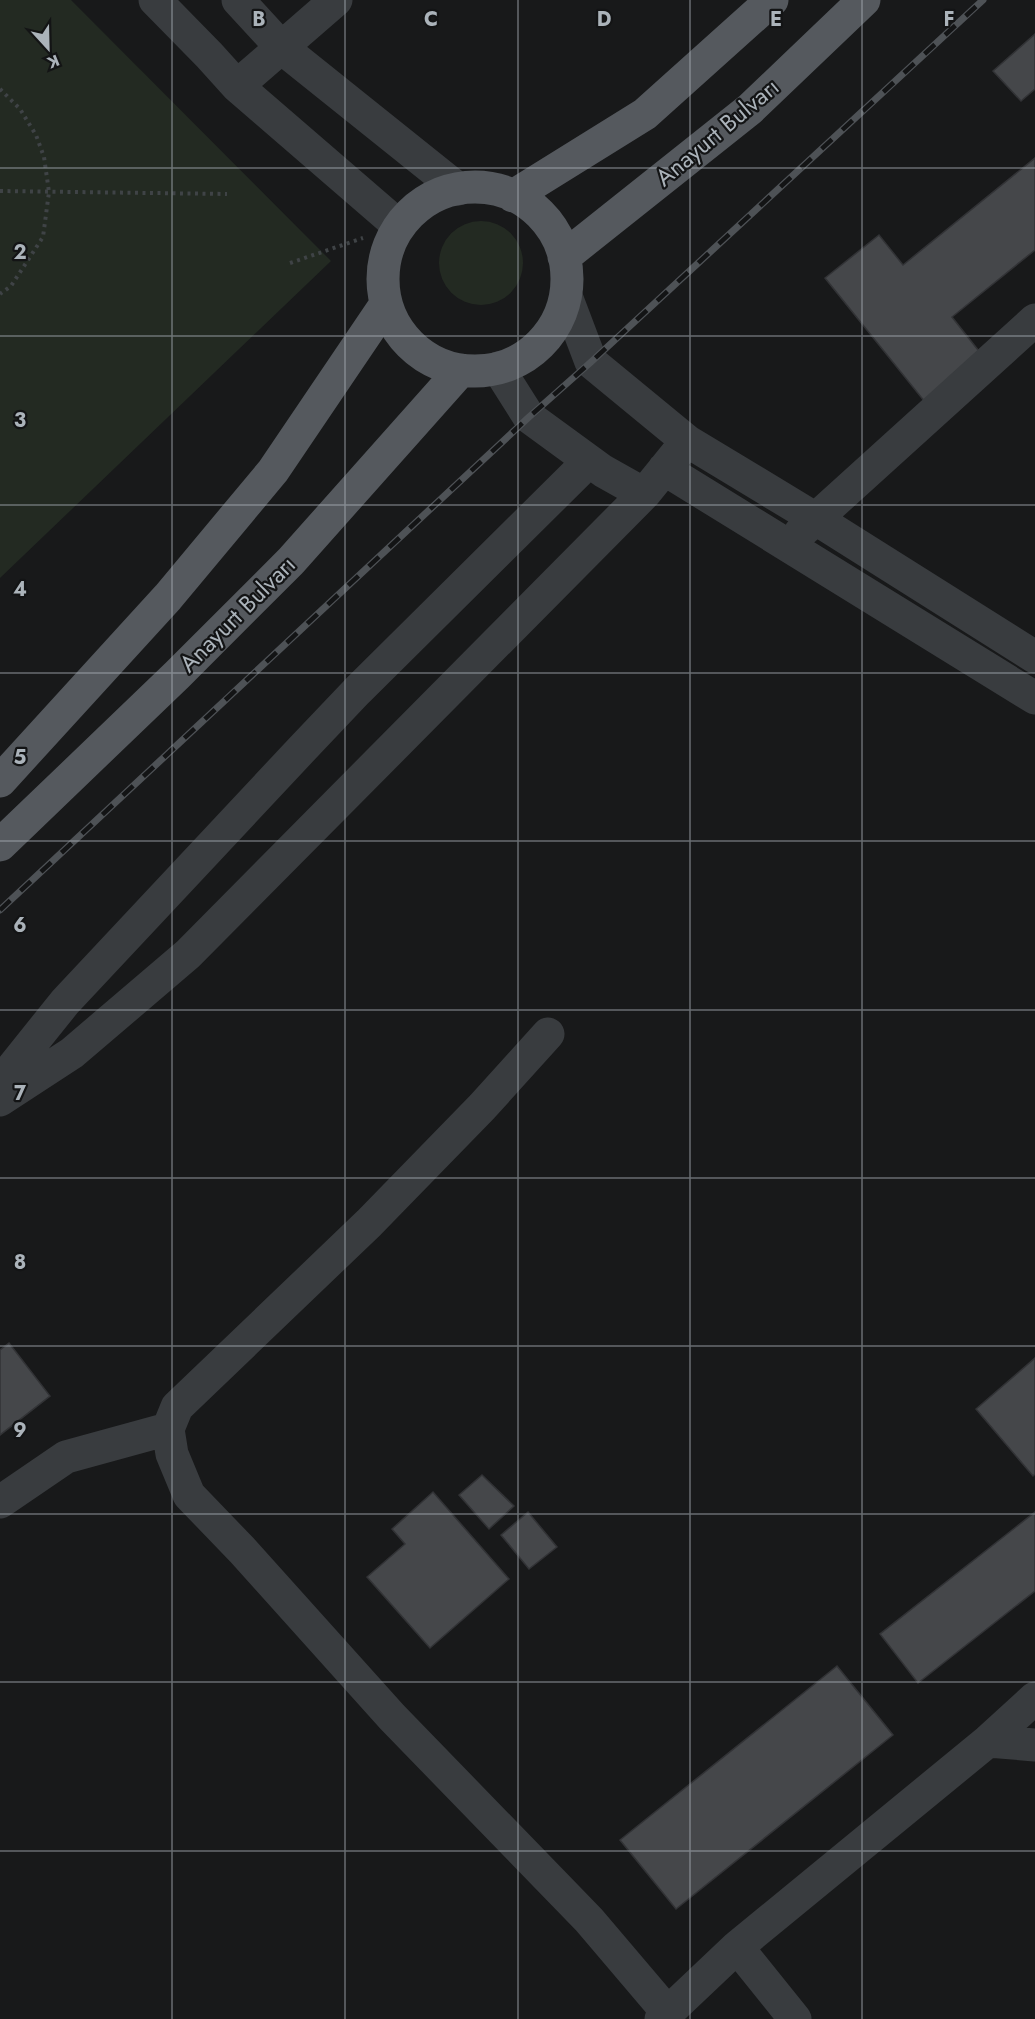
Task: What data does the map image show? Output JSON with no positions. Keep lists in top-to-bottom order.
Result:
{
  "streets": {
    "main road": ["Anayurt Bulvarı"]
  },
  "north": "bottom",
  "grid": {
    "columns": [
      "B",
      "C",
      "D",
      "E",
      "F"
    ],
    "rows": [
      "2",
      "3",
      "4",
      "5",
      "6",
      "7",
      "8",
      "9"
    ]
  }
}
